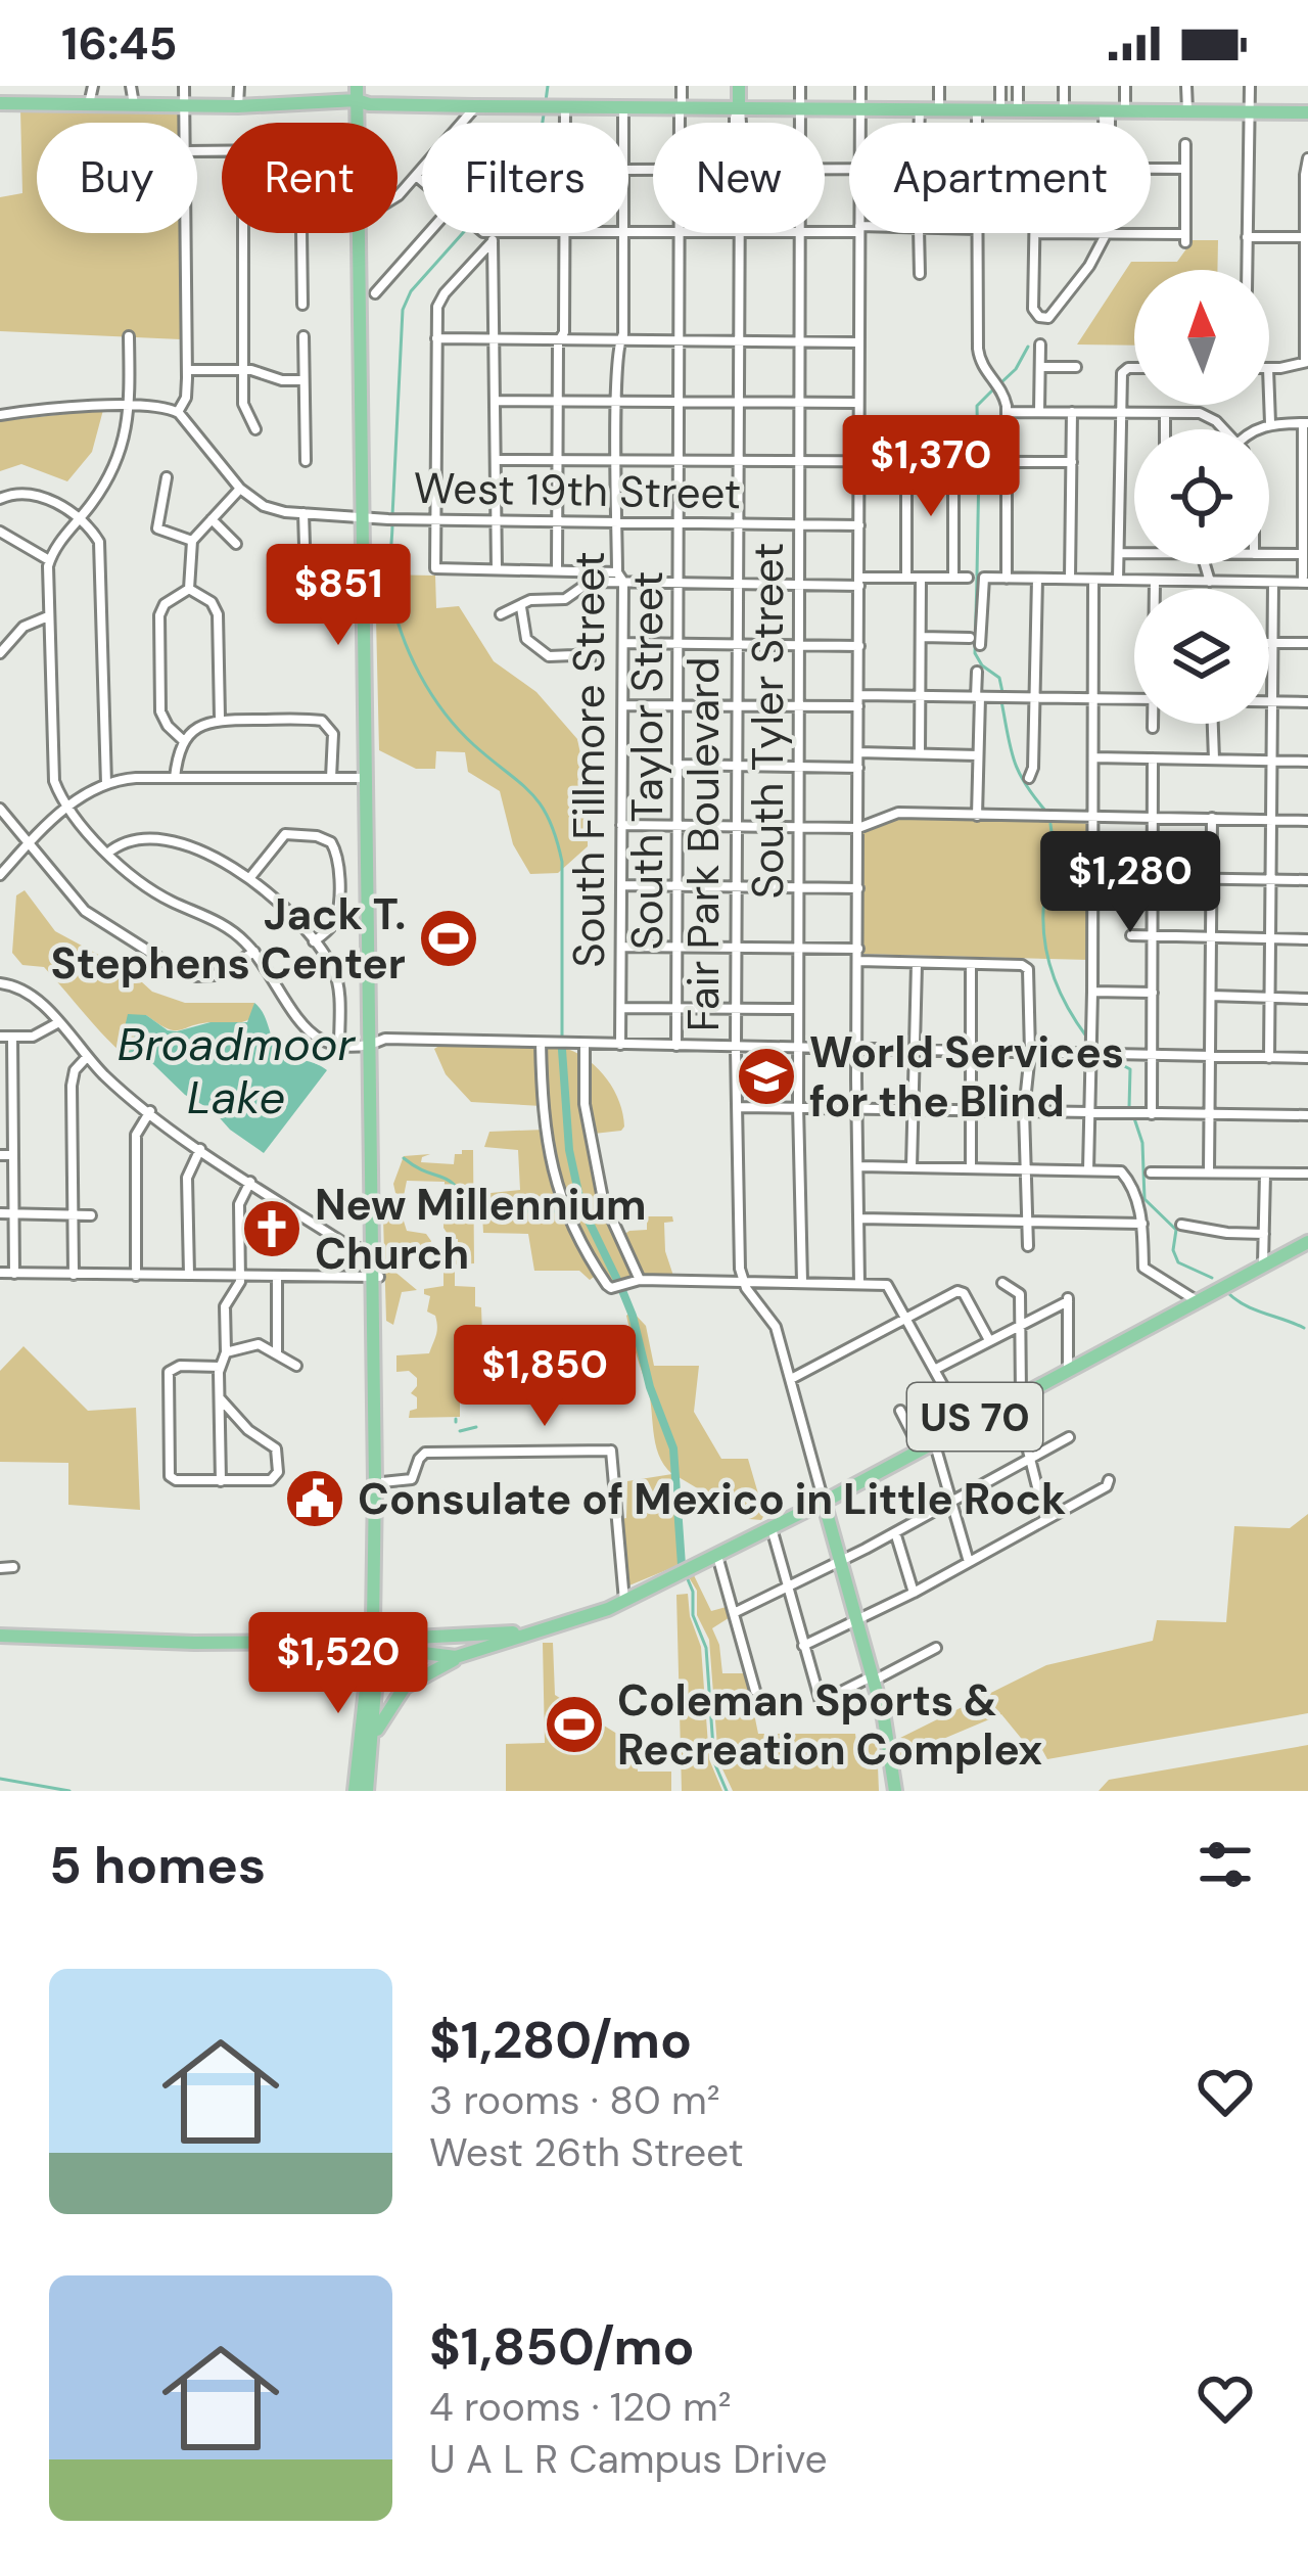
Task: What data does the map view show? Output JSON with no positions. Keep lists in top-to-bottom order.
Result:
{
  "streets": {
    "main road": ["Fair Park Boulevard", "US 70"],
    "street": [
      "West 19th Street",
      "South Tyler Street",
      "South Fillmore Street",
      "South Taylor Street"
    ]
  },
  "crossings": [
    ["West 19th Street", "South Tyler Street"],
    ["West 19th Street", "South Fillmore Street"],
    ["West 19th Street", "South Taylor Street"],
    ["West 19th Street", "Fair Park Boulevard"]
  ],
  "water": ["Broadmoor Lake"],
  "places": {
    "sports": ["Jack T. Stephens Center", "Coleman Sports & Recreation Complex"],
    "school or university": ["World Services for the Blind"],
    "church": ["New Millennium Church"],
    "public building": ["Consulate of Mexico in Little Rock"]
  },
  "north": "top",
  "page": {
    "status": "16:45",
    "chip": [
      "Buy",
      "Rent",
      "Filters",
      "New",
      "Apartment"
    ],
    "price": [
      "$1,370",
      "$851",
      "$1,280",
      "$1,850",
      "$1,520"
    ],
    "heading": "5 homes",
    "list": [
      {
        "name": "$1,280/mo",
        "note": "3 rooms · 80 m² · West 26th Street"
      },
      {
        "name": "$1,850/mo",
        "note": "4 rooms · 120 m² · U A L R Campus Drive"
      }
    ]
  }
}
